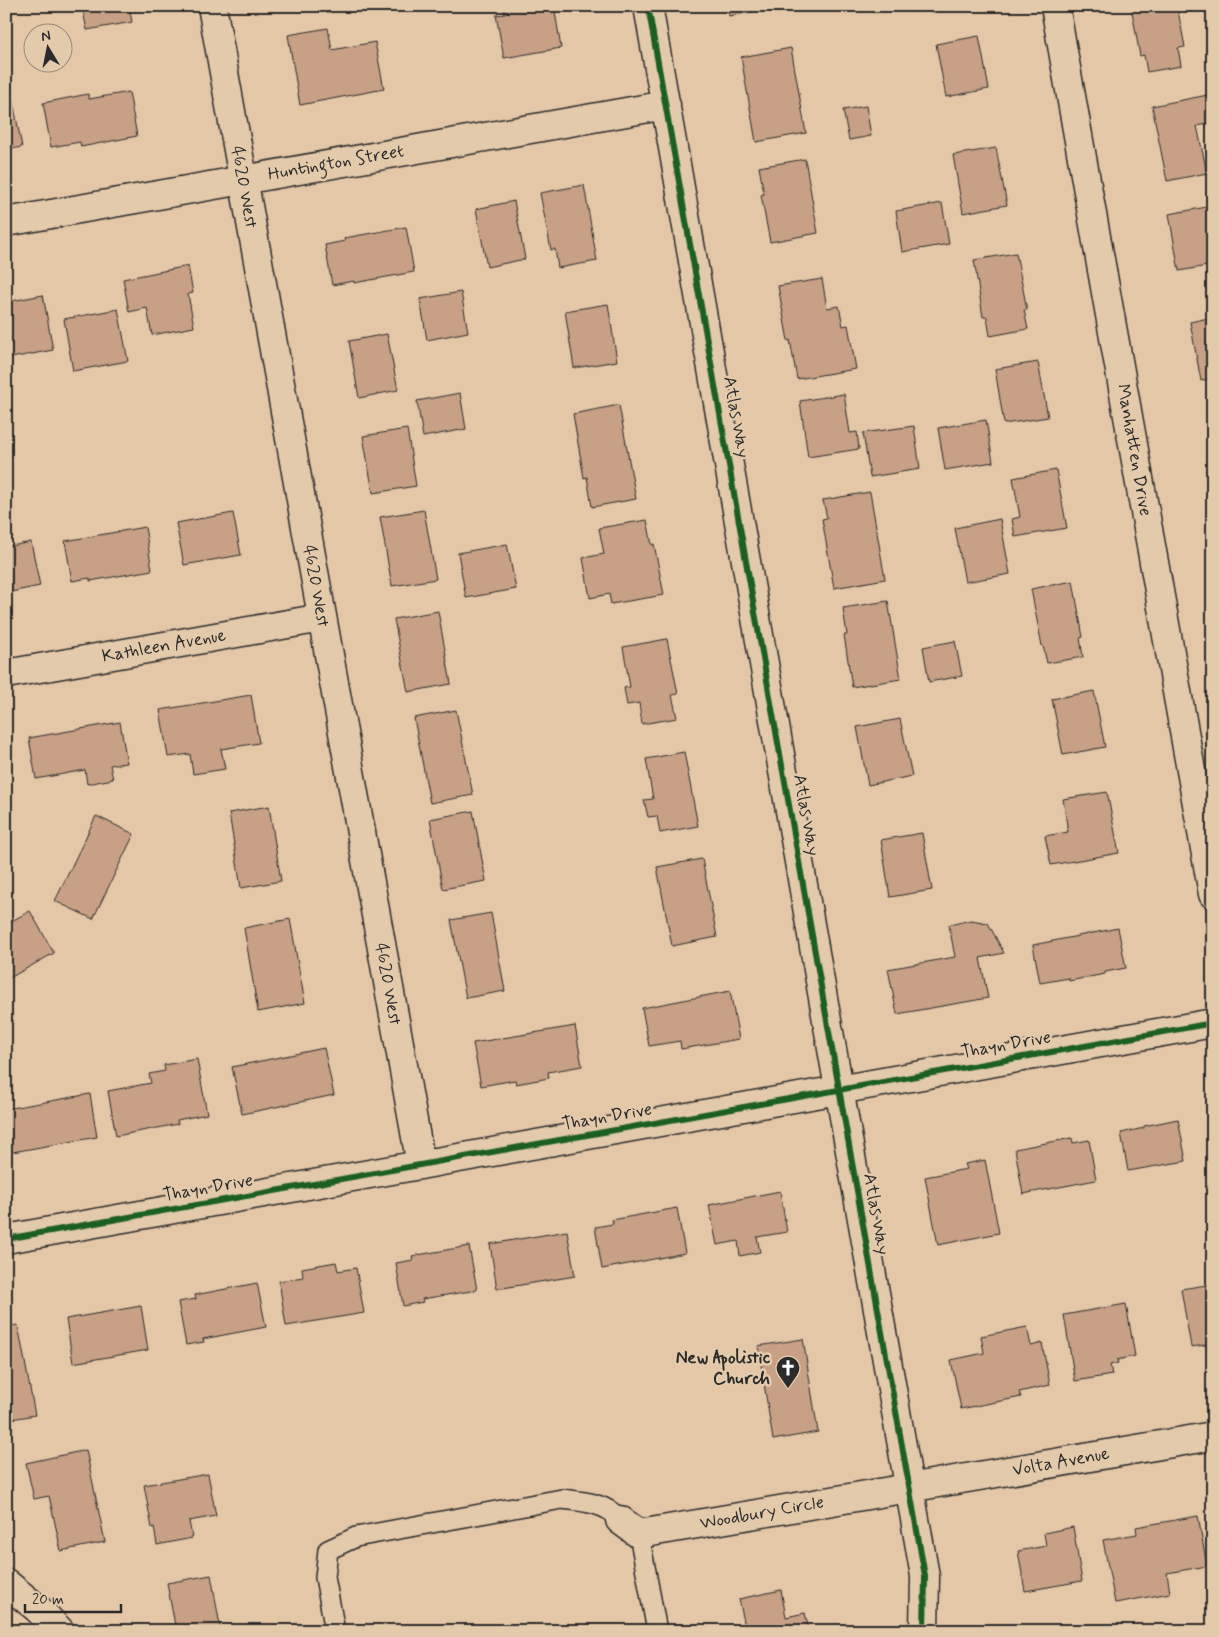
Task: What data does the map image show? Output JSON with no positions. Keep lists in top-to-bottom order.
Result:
{
  "streets": {
    "street": [
      "Huntington Street",
      "4620 West",
      "Atlas Way",
      "Manhatten Drive",
      "Kathleen Avenue",
      "Thayn Drive",
      "Volta Avenue",
      "Woodbury Circle"
    ]
  },
  "crossings": [
    ["Huntington Street", "4620 West"],
    ["Huntington Street", "Atlas Way"],
    ["4620 West", "Kathleen Avenue"],
    ["4620 West", "Thayn Drive"],
    ["Atlas Way", "Thayn Drive"],
    ["Atlas Way", "Volta Avenue"],
    ["Atlas Way", "Woodbury Circle"],
    ["Volta Avenue", "Woodbury Circle"]
  ],
  "places": {
    "church": ["New Apolistic Church"]
  },
  "scale_bar": "20 m",
  "north": "top"
}
